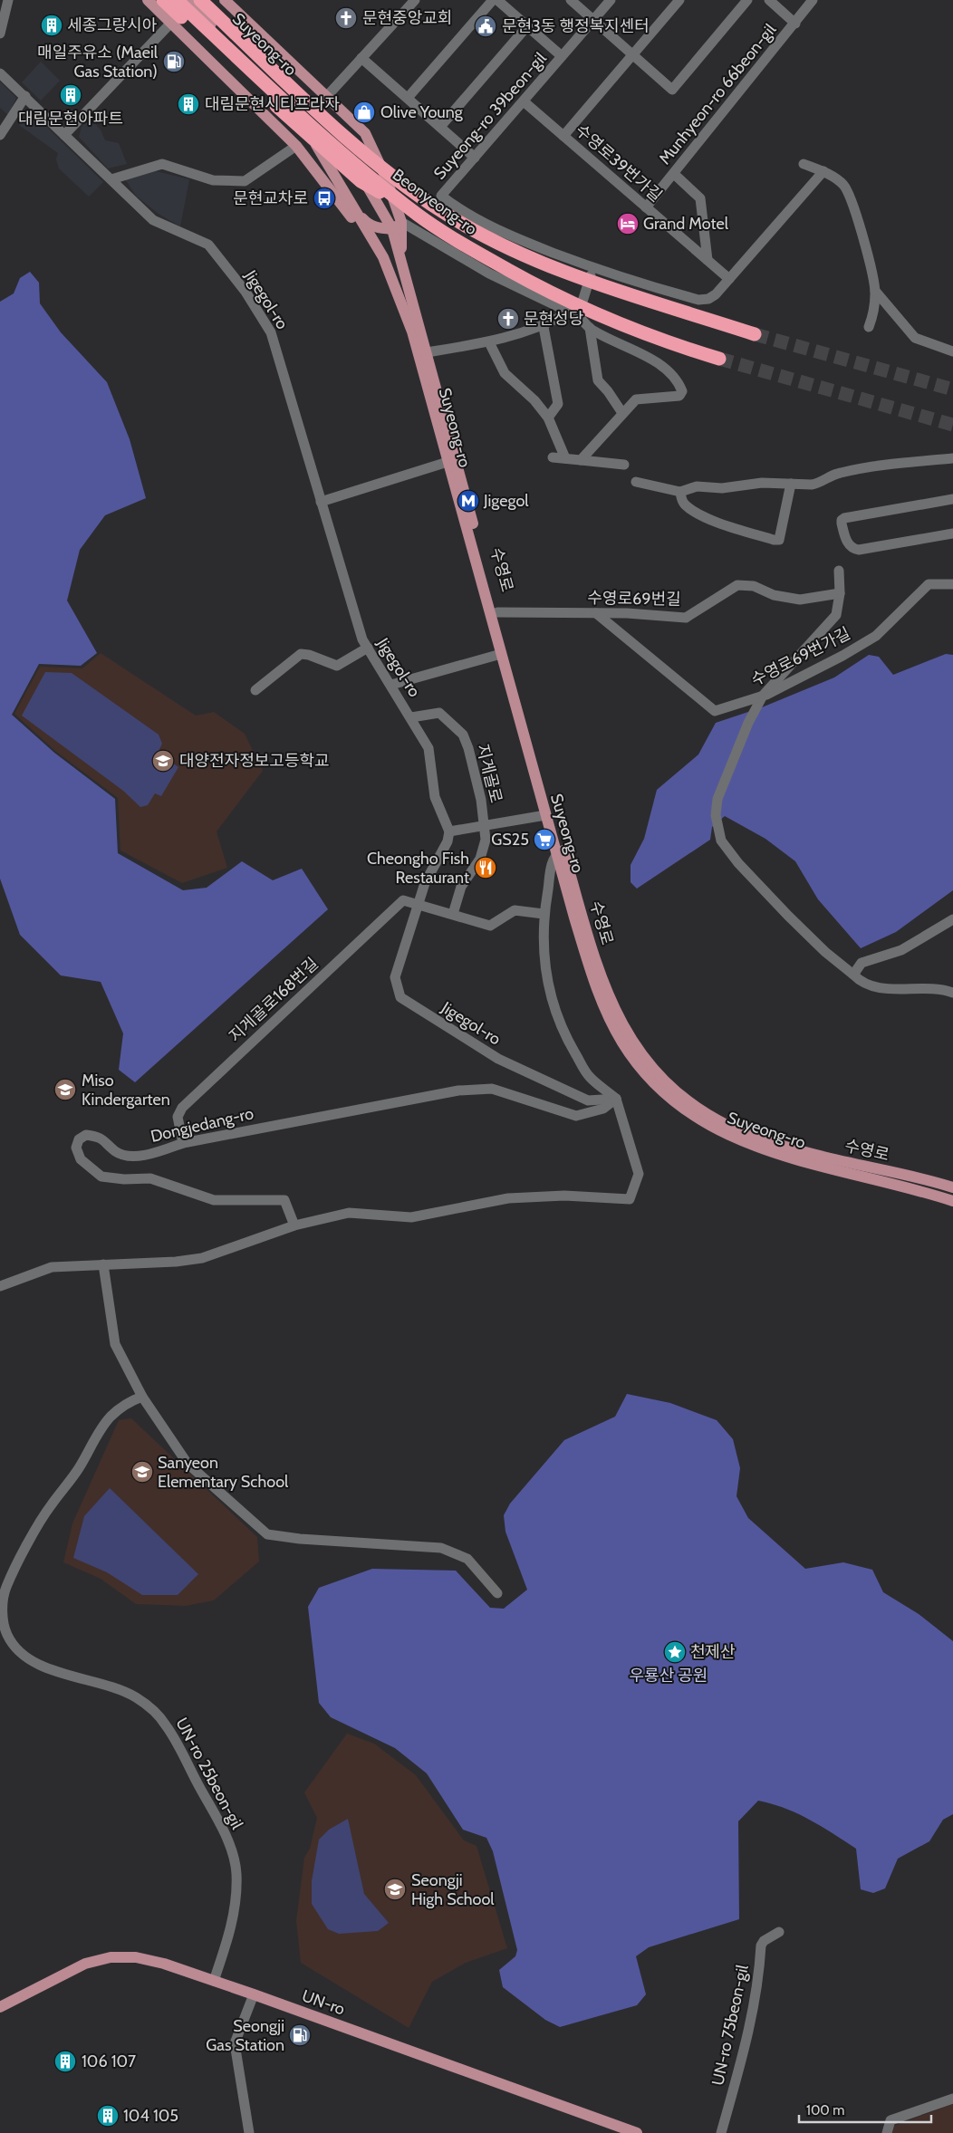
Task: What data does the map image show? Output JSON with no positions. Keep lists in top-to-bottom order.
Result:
{
  "streets": {
    "highway": ["Beonyeong-ro"],
    "main road": ["Suyeong-ro", "수영로", "UN-ro"],
    "street": [
      "Munhyeon-ro 66beon-gil",
      "Suyeong-ro 39beon-gil",
      "수영로39번가길",
      "Jigegol-ro",
      "수영로69번길",
      "수영로69번가길",
      "지게골로",
      "지게골로168번길",
      "Dongjedang-ro",
      "UN-ro 25beon-gil",
      "UN-ro 75beon-gil"
    ]
  },
  "crossings": [
    ["Suyeong-ro", "수영로"],
    ["Suyeong-ro", "수영로69번길"],
    ["Munhyeon-ro 66beon-gil", "수영로39번가길"],
    ["Suyeong-ro 39beon-gil", "수영로39번가길"],
    ["Jigegol-ro", "지게골로"],
    ["Jigegol-ro", "지게골로168번길"],
    ["Jigegol-ro", "Dongjedang-ro"],
    ["수영로", "수영로69번길"],
    ["수영로69번길", "수영로69번가길"],
    ["지게골로168번길", "Dongjedang-ro"],
    ["UN-ro 25beon-gil", "UN-ro"]
  ],
  "parks": ["우룡산 공원"],
  "places": {
    "church": ["문현중앙교회", "문현성당"],
    "building": [
      "세종그랑시아",
      "대림문현아파트",
      "대림문현시티프라자",
      "106 107",
      "104 105"
    ],
    "public building": ["문현3동 행정복지센터"],
    "fuel station": ["매일주유소 (Maeil Gas Station)", "Seongji Gas Station"],
    "shop": ["Olive Young"],
    "bus stop": ["문현교차로"],
    "hotel": ["Grand Motel"],
    "metro station": ["Jigegol"],
    "school or university": [
      "대양전자정보고등학교",
      "Miso Kindergarten",
      "Sanyeon Elementary School",
      "Seongji High School"
    ],
    "supermarket": ["GS25"],
    "restaurant": ["Cheongho Fish Restaurant"],
    "place": ["천제산"]
  },
  "scale_bar": "100 m"
}
